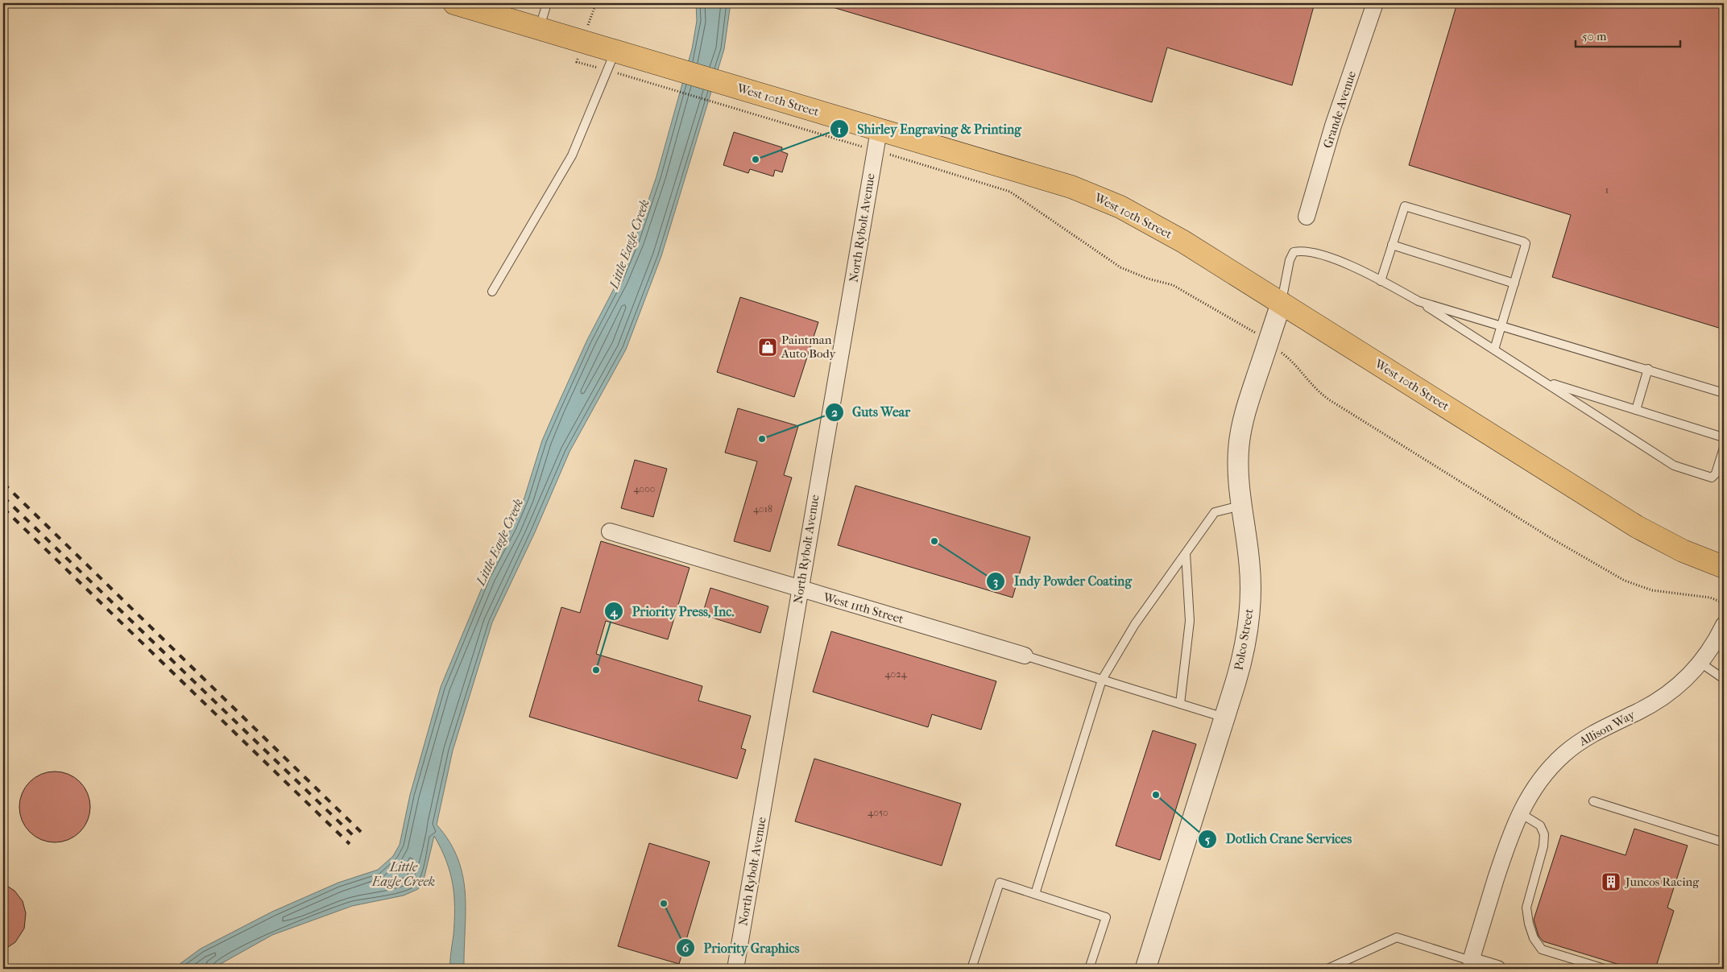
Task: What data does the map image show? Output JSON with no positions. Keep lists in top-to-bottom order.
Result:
{
  "streets": {
    "main road": ["West 10th Street"],
    "street": [
      "Grande Avenue",
      "North Rybolt Avenue",
      "West 11th Street",
      "Polco Street",
      "Allison Way"
    ]
  },
  "crossings": [
    ["West 10th Street", "North Rybolt Avenue"],
    ["West 10th Street", "Polco Street"],
    ["North Rybolt Avenue", "West 11th Street"]
  ],
  "water": ["Little Eagle Creek"],
  "places": {
    "other": [
      "Shirley Engraving & Printing",
      "Guts Wear",
      "Indy Powder Coating",
      "Priority Press, Inc.",
      "Dotlich Crane Services",
      "Priority Graphics"
    ],
    "shop": ["Paintman Auto Body"],
    "building": ["Juncos Racing"]
  },
  "house_numbers": [
    "1",
    "4000",
    "4018",
    "4024",
    "4050"
  ],
  "scale_bar": "50 m"
}
